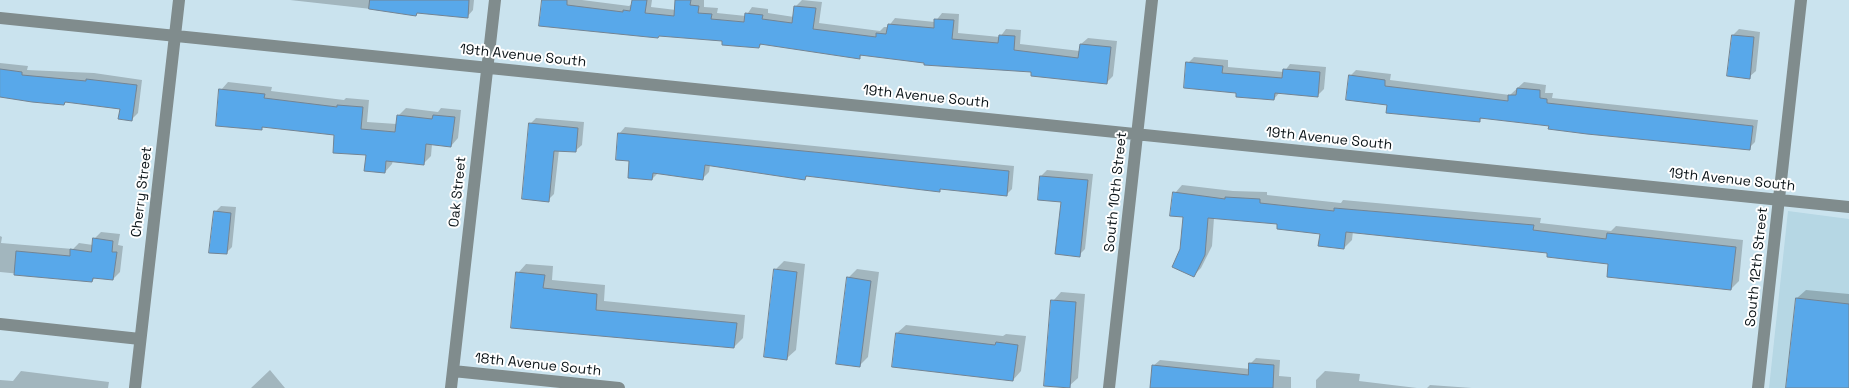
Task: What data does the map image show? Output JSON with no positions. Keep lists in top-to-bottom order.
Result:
{
  "streets": {
    "street": [
      "19th Avenue South",
      "Cherry Street",
      "Oak Street",
      "South 10th Street",
      "South 12th Street",
      "18th Avenue South"
    ]
  },
  "crossings": [
    ["19th Avenue South", "Cherry Street"],
    ["19th Avenue South", "Oak Street"],
    ["19th Avenue South", "South 10th Street"],
    ["19th Avenue South", "South 12th Street"],
    ["Oak Street", "18th Avenue South"]
  ]
}
